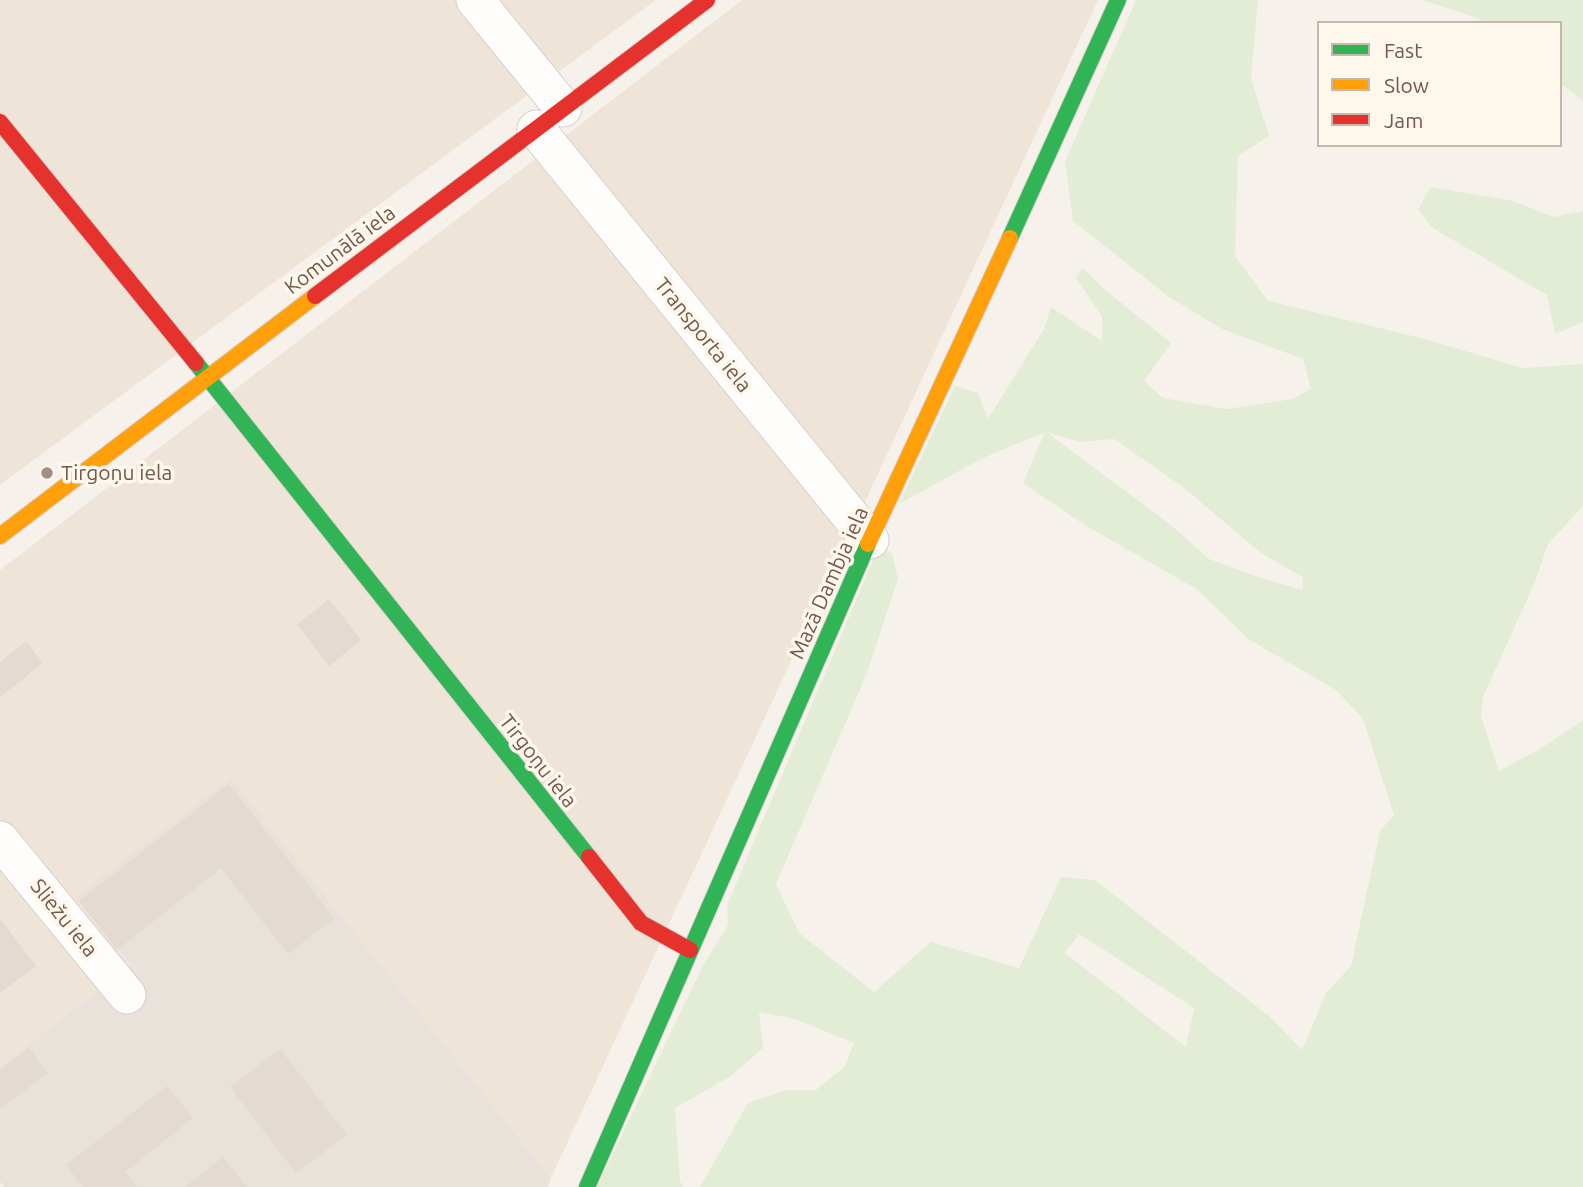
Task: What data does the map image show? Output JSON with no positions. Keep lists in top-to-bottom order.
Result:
{
  "streets": {
    "street": [
      "Komunālā iela",
      "Transporta iela",
      "Mazā Dambja iela",
      "Tirgoņu iela",
      "Sliežu iela"
    ]
  },
  "crossings": [
    ["Komunālā iela", "Transporta iela"],
    ["Komunālā iela", "Tirgoņu iela"],
    ["Transporta iela", "Mazā Dambja iela"],
    ["Mazā Dambja iela", "Tirgoņu iela"]
  ],
  "places": ["Tirgoņu iela"],
  "legend": ["Fast", "Slow", "Jam"]
}
